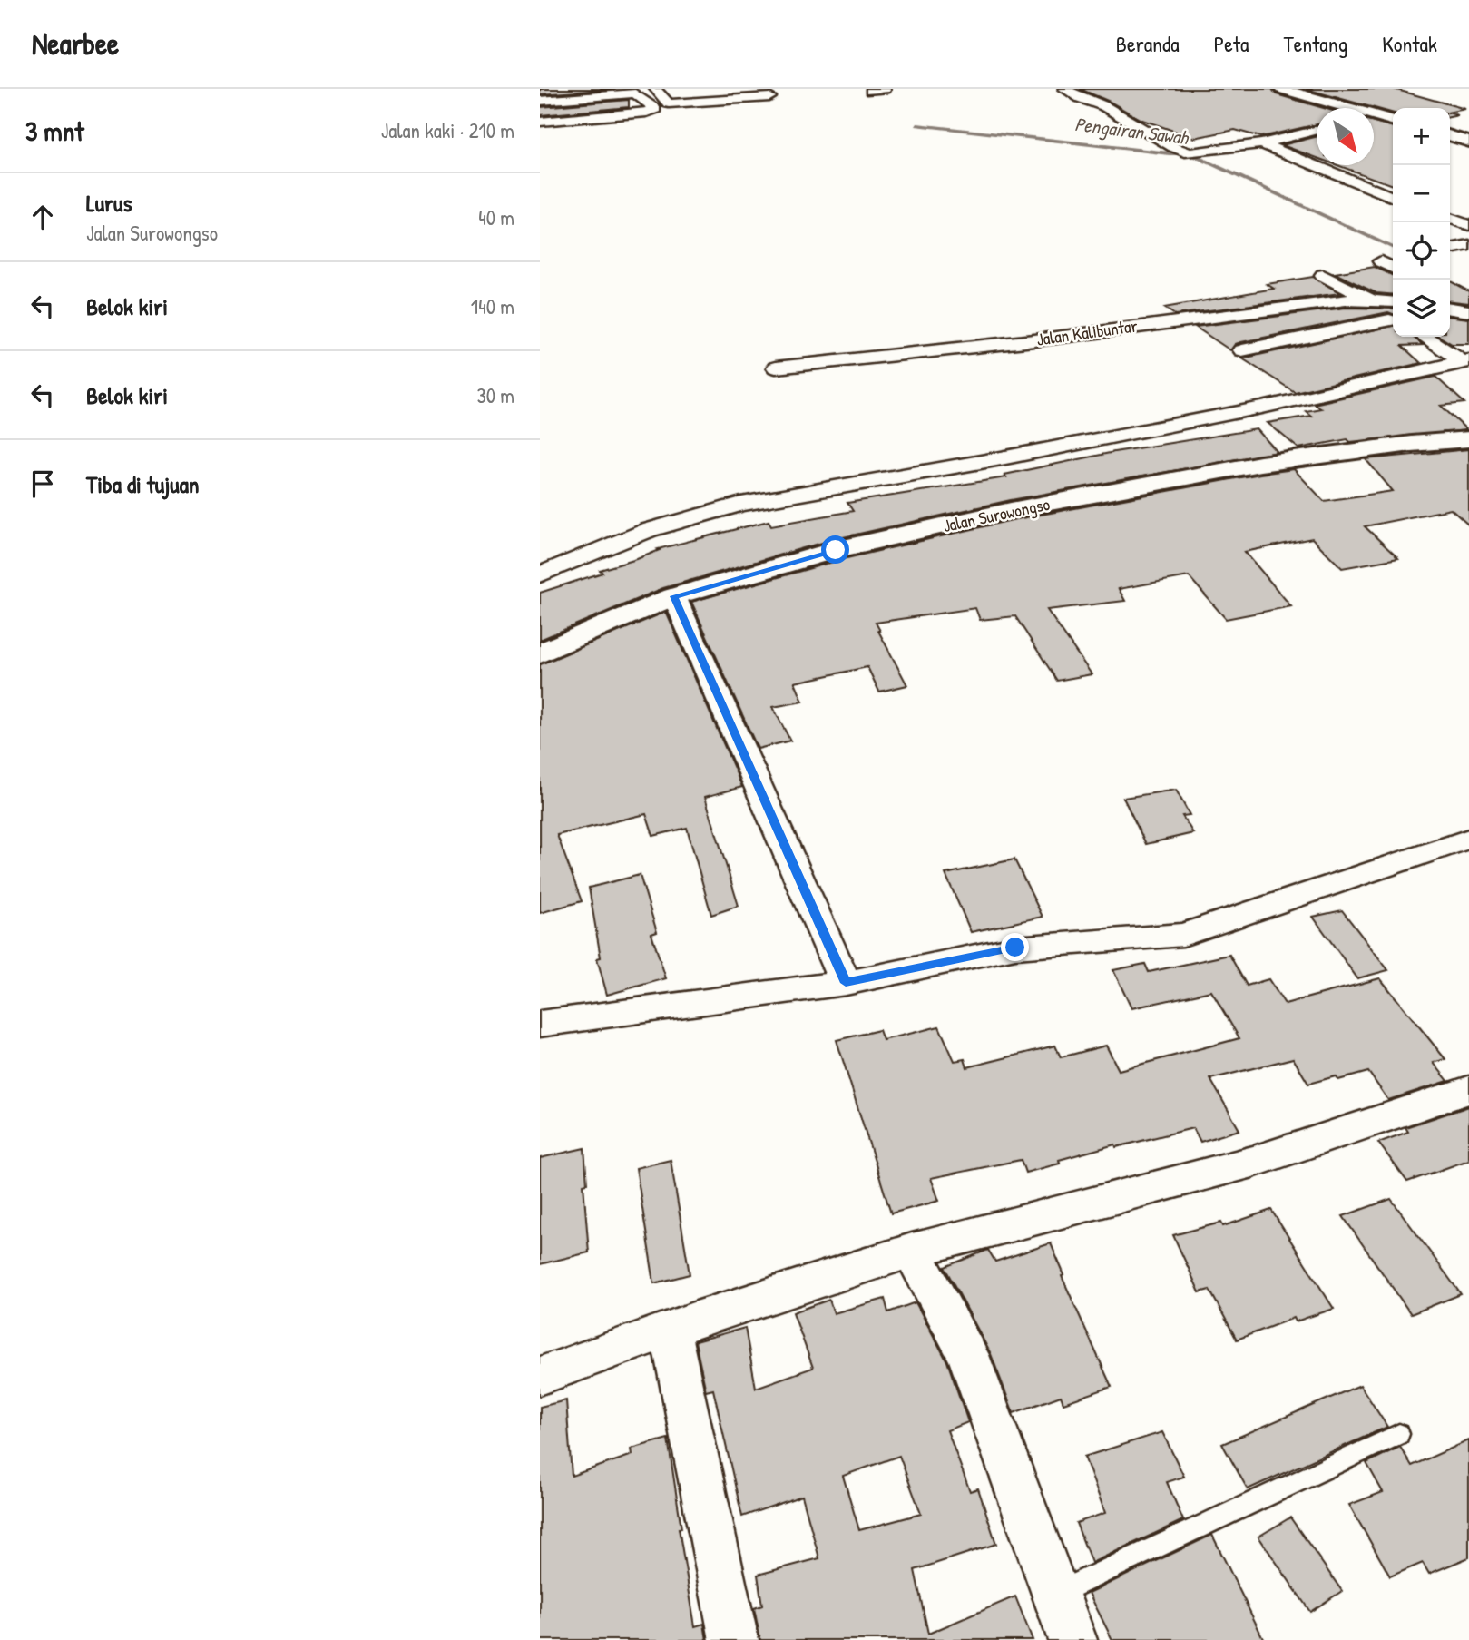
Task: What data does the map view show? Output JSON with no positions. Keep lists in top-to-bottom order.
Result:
{
  "streets": {
    "street": ["Jalan Kalibuntar", "Jalan Surowongso"]
  },
  "water": ["Pengairan Sawah"],
  "north": "bottom right",
  "page": {
    "header": "Nearbee",
    "nav": [
      "Beranda",
      "Peta",
      "Tentang",
      "Kontak"
    ],
    "heading": ["3 mnt", "Jalan kaki · 210 m"],
    "map_buttons": ["+", "−"],
    "list": [
      ["Lurus", "Jalan Surowongso", "40 m"],
      ["Belok kiri", "140 m"],
      ["Belok kiri", "30 m"],
      "Tiba di tujuan"
    ]
  }
}
